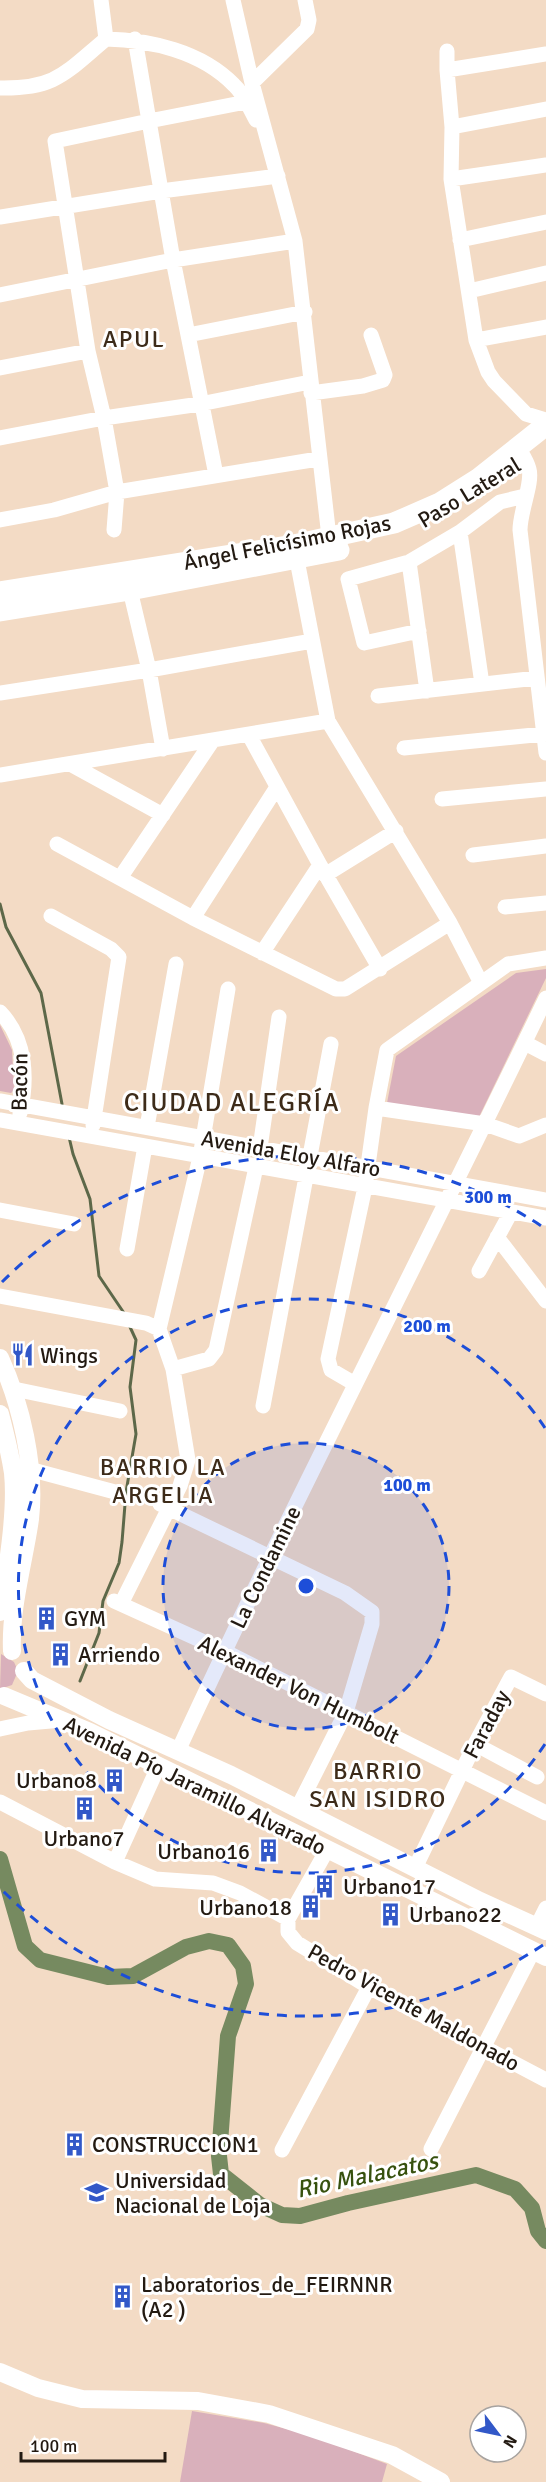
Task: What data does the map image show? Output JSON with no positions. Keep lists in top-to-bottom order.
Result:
{
  "streets": {
    "highway": ["Paso Lateral", "Ángel Felicísimo Rojas"],
    "main road": ["Avenida Pío Jaramillo Alvarado"],
    "street": [
      "Bacón",
      "Avenida Eloy Alfaro",
      "La Condamine",
      "Alexander Von Humbolt",
      "Faraday",
      "Pedro Vicente Maldonado"
    ]
  },
  "crossings": [
    ["Paso Lateral", "Ángel Felicísimo Rojas"],
    ["Bacón", "Avenida Eloy Alfaro"],
    ["Avenida Eloy Alfaro", "La Condamine"],
    ["La Condamine", "Alexander Von Humbolt"],
    ["La Condamine", "Avenida Pío Jaramillo Alvarado"],
    ["Alexander Von Humbolt", "Faraday"],
    ["Faraday", "Avenida Pío Jaramillo Alvarado"]
  ],
  "districts": [
    "APUL",
    "CIUDAD ALEGRÍA",
    "BARRIO LA ARGELIA",
    "BARRIO SAN ISIDRO"
  ],
  "water": ["Rio Malacatos"],
  "places": {
    "restaurant": ["Wings"],
    "building": [
      "GYM",
      "Arriendo",
      "Urbano8",
      "Urbano7",
      "Urbano16",
      "Urbano17",
      "Urbano18",
      "Urbano22",
      "CONSTRUCCION1",
      "Laboratorios_de_FEIRNNR (A2 )"
    ],
    "school or university": ["Universidad Nacional de Loja"]
  },
  "scale_bar": "100 m",
  "north": "bottom right",
  "rings": ["300 m", "200 m", "100 m"]
}
